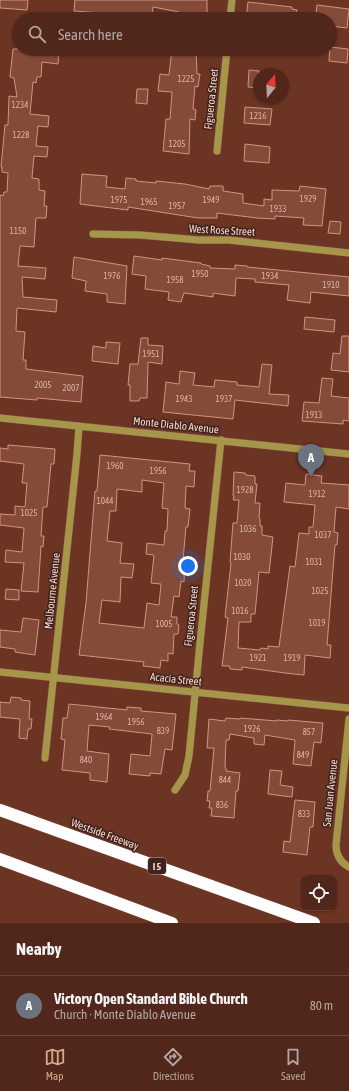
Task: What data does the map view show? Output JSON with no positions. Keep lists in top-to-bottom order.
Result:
{
  "streets": {
    "highway": ["Westside Freeway", "I 5"],
    "street": [
      "Figueroa Street",
      "West Rose Street",
      "Monte Diablo Avenue",
      "Melbourne Avenue",
      "Acacia Street",
      "San Juan Avenue"
    ]
  },
  "crossings": [
    ["Figueroa Street", "Monte Diablo Avenue"],
    ["Figueroa Street", "Acacia Street"],
    ["Monte Diablo Avenue", "Melbourne Avenue"],
    ["Melbourne Avenue", "Acacia Street"]
  ],
  "house_numbers": [
    "1225",
    "1234",
    "1216",
    "1228",
    "1205",
    "1929",
    "1975",
    "1949",
    "1965",
    "1957",
    "1933",
    "1150",
    "1950",
    "1976",
    "1934",
    "1958",
    "1910",
    "1951",
    "2005",
    "2007",
    "1943",
    "1937",
    "1913",
    "1960",
    "1956",
    "1928",
    "1912",
    "1044",
    "1025",
    "1036",
    "1037",
    "1030",
    "1031",
    "1020",
    "1025",
    "1016",
    "1019",
    "1005",
    "1921",
    "1919",
    "1964",
    "1956",
    "1926",
    "839",
    "857",
    "849",
    "840",
    "844",
    "836",
    "833"
  ],
  "north": "top",
  "page": {
    "search": "Search here",
    "pins": "A",
    "heading": "Nearby",
    "list": [
      {
        "mark": "A",
        "name": "Victory Open Standard Bible Church",
        "note": "Church · Monte Diablo Avenue",
        "value": "80 m"
      }
    ],
    "nav": ["Map", "Directions", "Saved"]
  }
}
